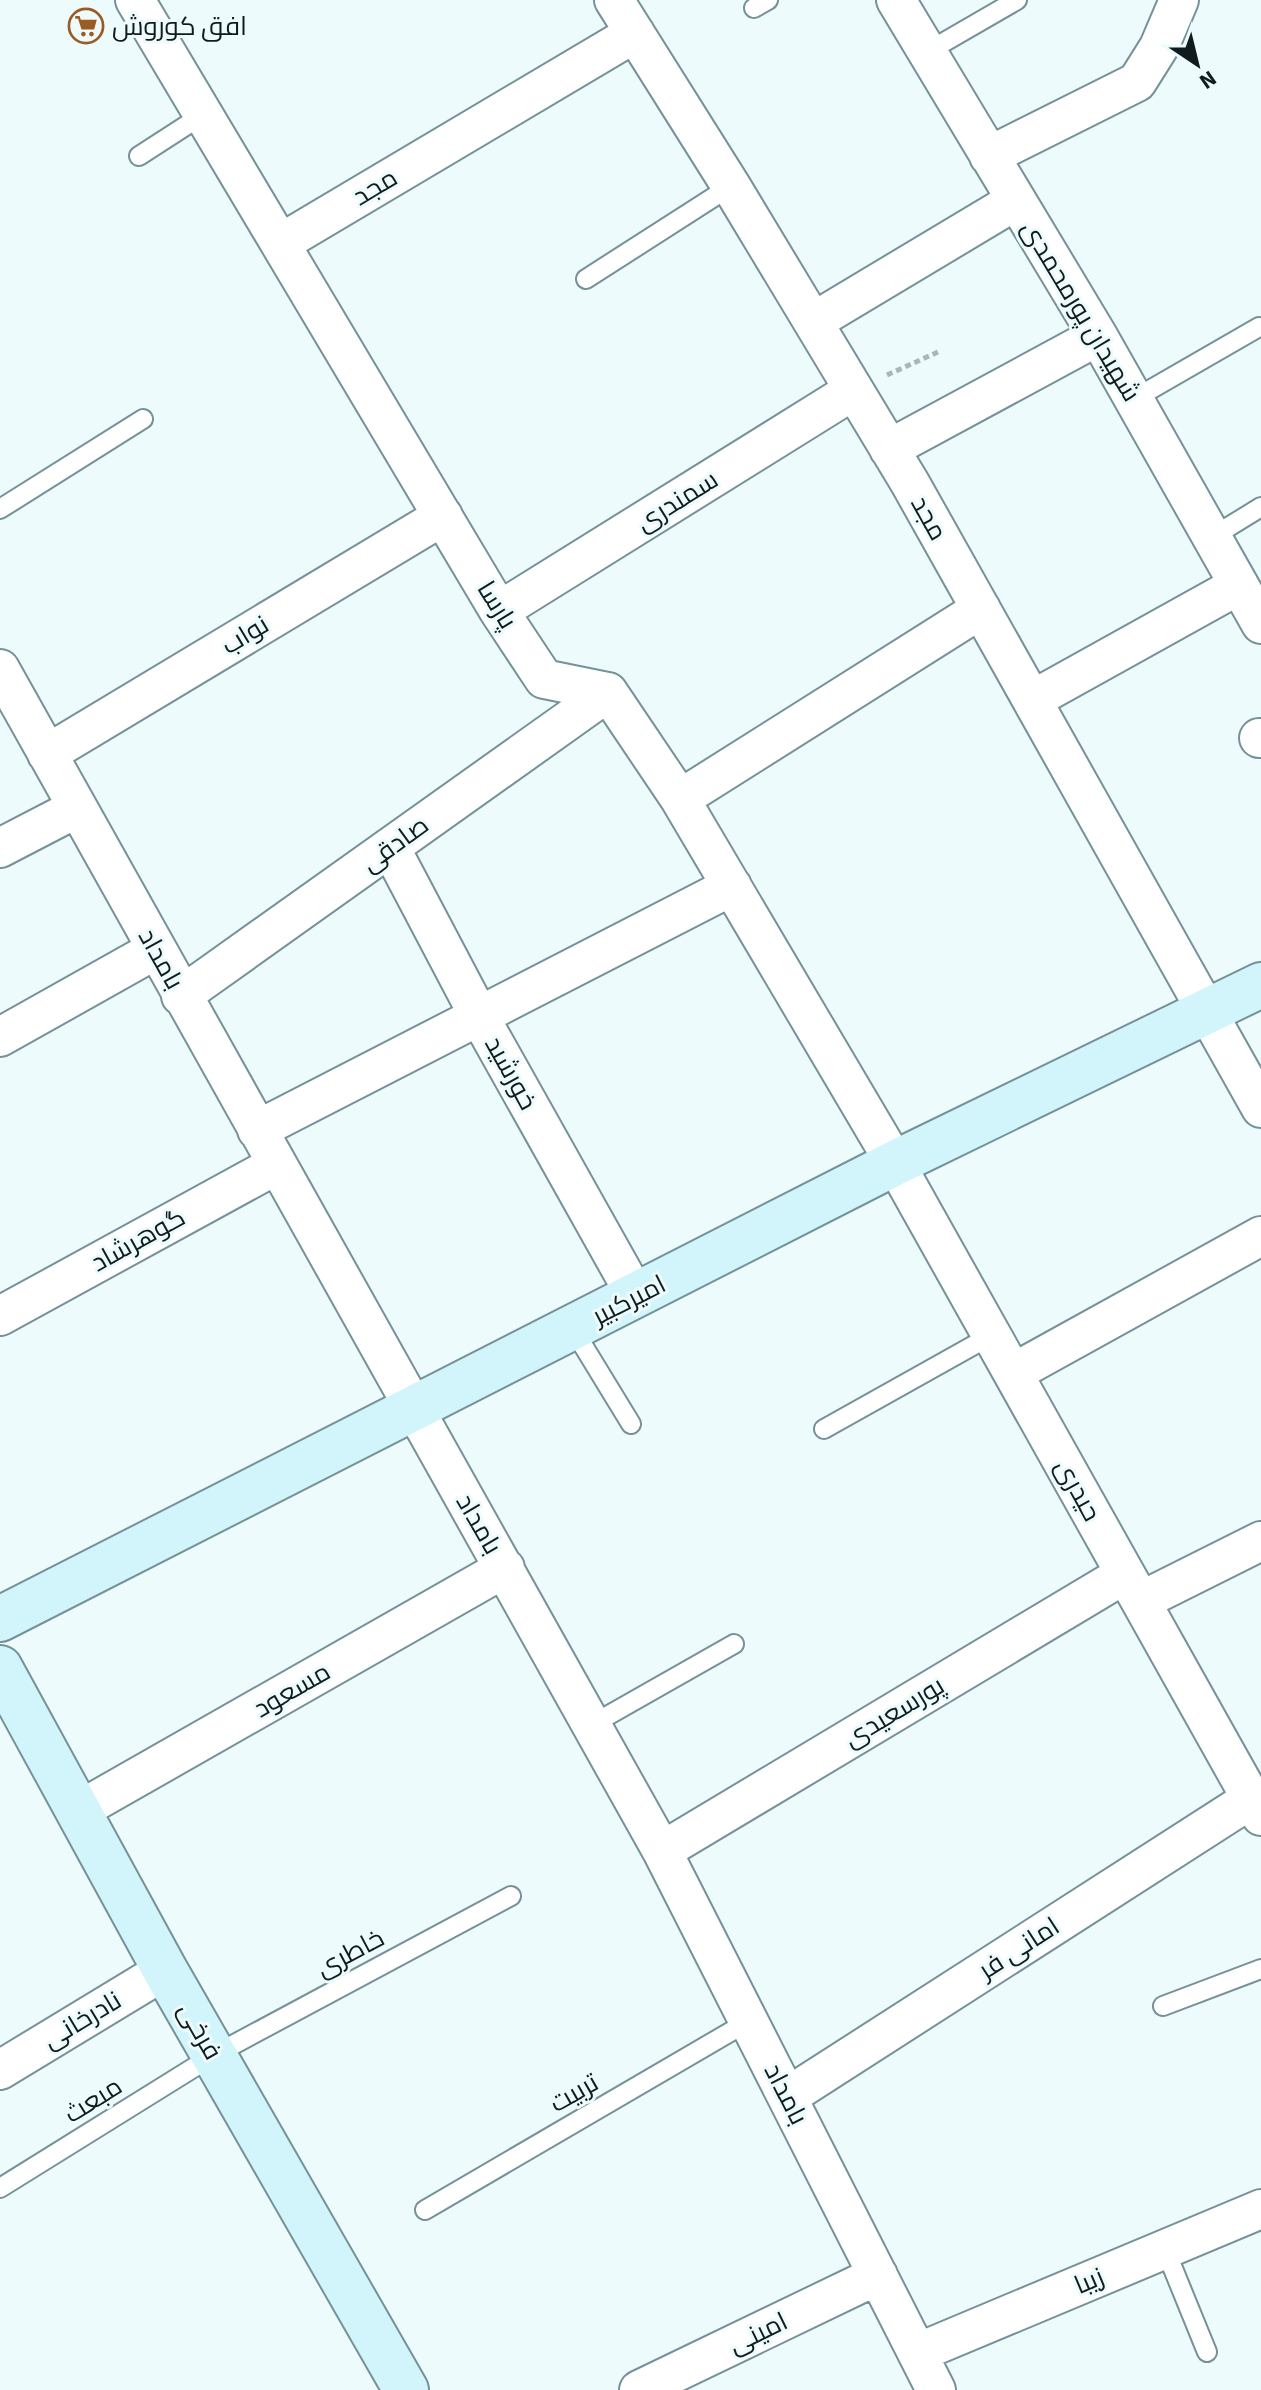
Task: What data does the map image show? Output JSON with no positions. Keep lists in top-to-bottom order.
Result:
{
  "streets": {
    "street": [
      "مجد",
      "شهیدان پورمحمدی",
      "سمندری",
      "پارسا",
      "نواب",
      "صادقی",
      "بامداد",
      "خورشید",
      "گوهرشاد",
      "امیرکبیر",
      "حیدری",
      "مسعود",
      "پورسعیدی",
      "امانی فر",
      "نادرخانی",
      "فرخی",
      "زیبا",
      "امینی"
    ],
    "lane": ["خاطری", "تربیت", "مبعث"]
  },
  "crossings": [
    ["مجد", "سمندری"],
    ["مجد", "پارسا"],
    ["مجد", "امیرکبیر"],
    ["سمندری", "پارسا"],
    ["پارسا", "نواب"],
    ["پارسا", "صادقی"],
    ["نواب", "بامداد"],
    ["صادقی", "بامداد"],
    ["صادقی", "خورشید"],
    ["بامداد", "گوهرشاد"],
    ["بامداد", "امیرکبیر"],
    ["بامداد", "مسعود"],
    ["بامداد", "پورسعیدی"],
    ["بامداد", "امانی فر"],
    ["بامداد", "تربیت"],
    ["بامداد", "زیبا"],
    ["بامداد", "امینی"],
    ["خورشید", "امیرکبیر"],
    ["امیرکبیر", "حیدری"],
    ["حیدری", "پورسعیدی"],
    ["حیدری", "امانی فر"],
    ["مسعود", "فرخی"],
    ["خاطری", "فرخی"],
    ["خاطری", "مبعث"],
    ["نادرخانی", "فرخی"],
    ["فرخی", "مبعث"]
  ],
  "places": {
    "supermarket": ["افق کوروش"]
  },
  "north": "bottom right"
}
